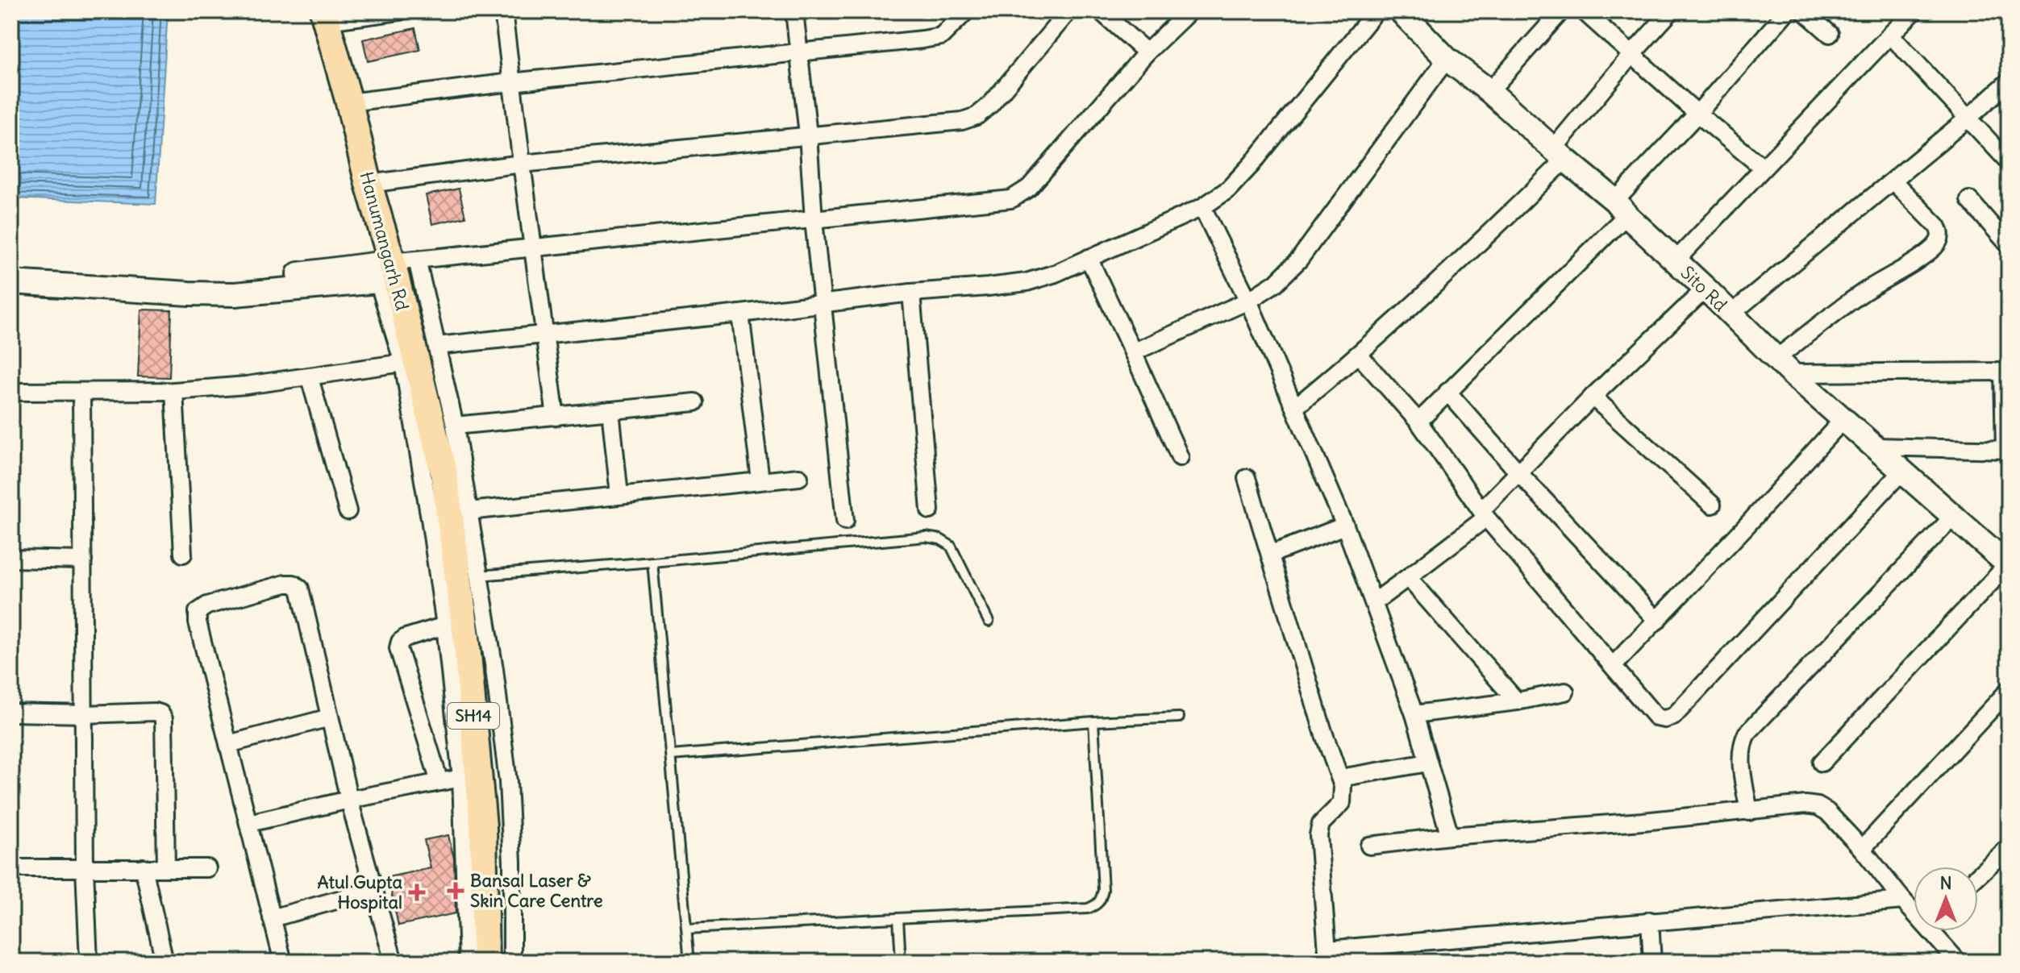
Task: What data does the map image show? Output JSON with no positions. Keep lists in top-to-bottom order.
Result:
{
  "streets": {
    "main road": ["Hanumangarh Rd", "Sito Rd", "SH14"]
  },
  "places": {
    "health": ["Bansal Laser & Skin Care Centre", "Atul Gupta Hospital"]
  },
  "north": "top"
}
